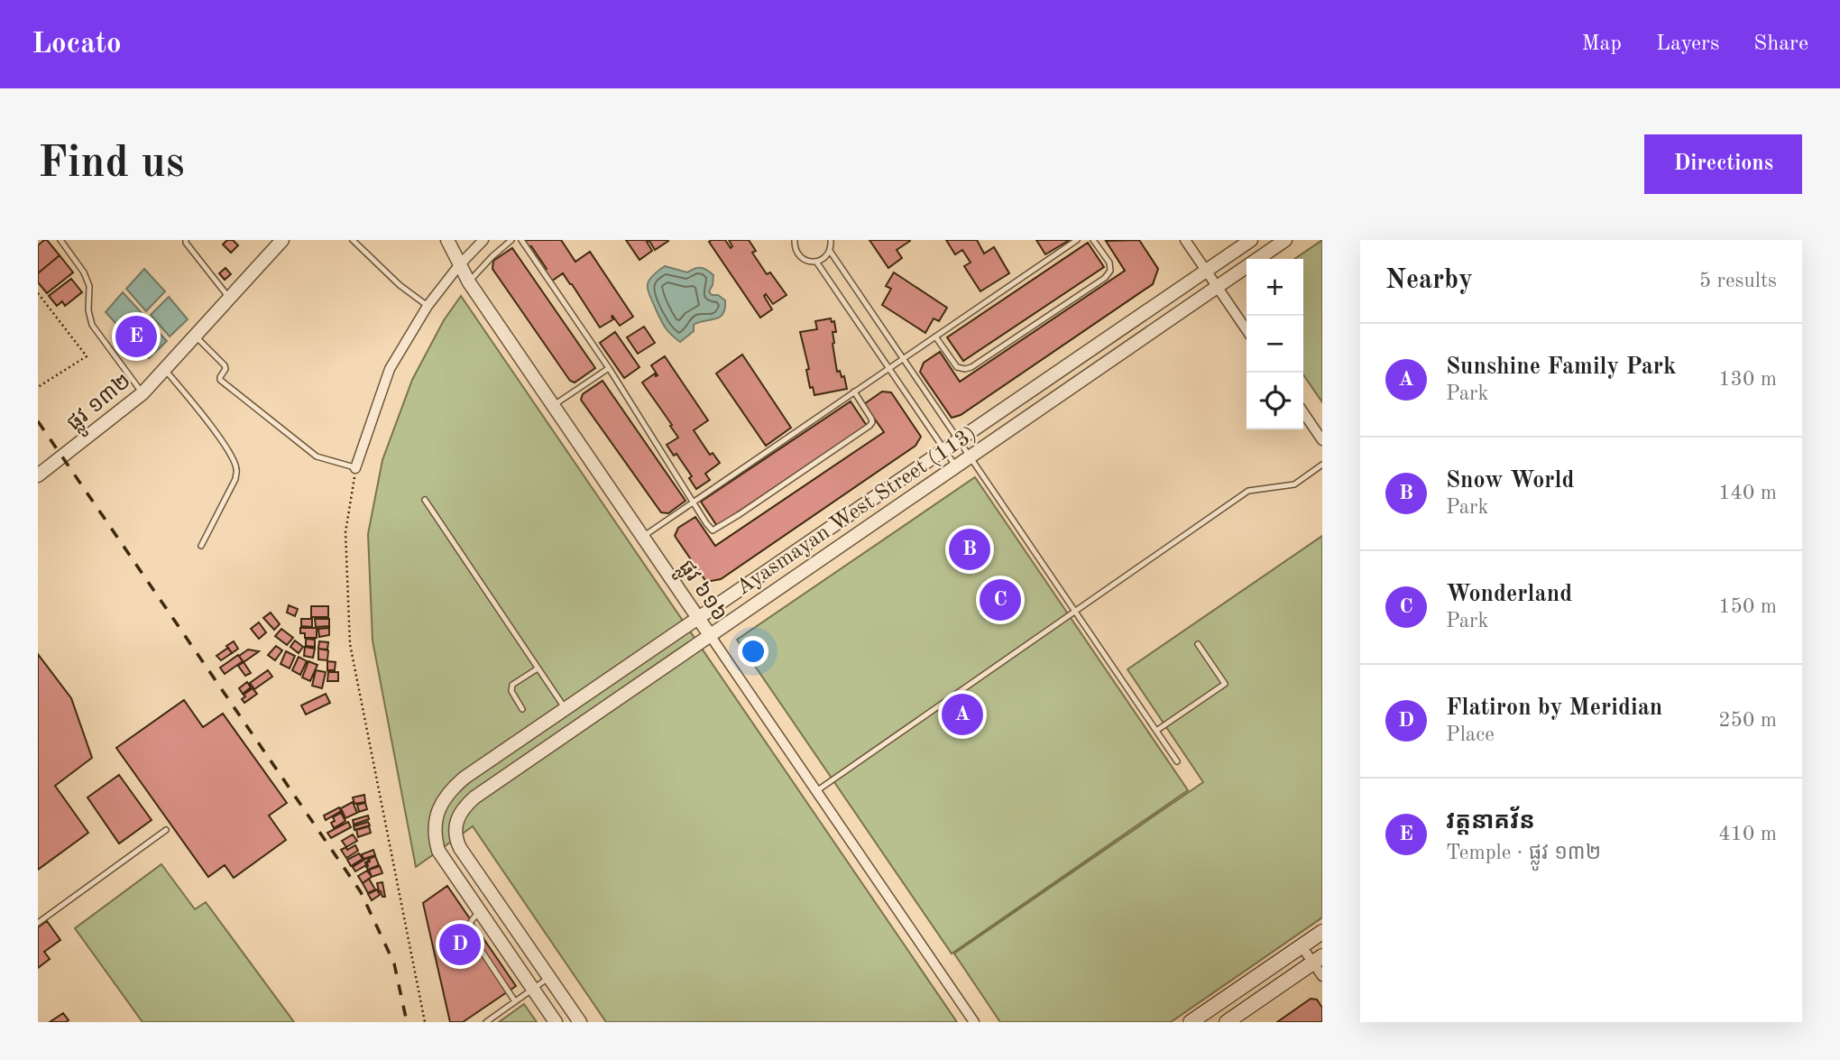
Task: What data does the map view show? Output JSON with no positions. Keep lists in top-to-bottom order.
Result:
{
  "streets": {
    "street": ["ផ្លូវ ១៣២", "Ayasmayan West Street (113)", "ផ្លូវ ៦១៦"]
  },
  "crossings": [
    ["Ayasmayan West Street (113)", "ផ្លូវ ៦១៦"]
  ],
  "page": {
    "header": "Locato",
    "nav": ["Map", "Layers", "Share"],
    "buttons": "Directions",
    "title": "Find us",
    "heading": ["Nearby", "5 results"],
    "map_buttons": ["+", "−"],
    "pins": [
      "E",
      "B",
      "C",
      "A",
      "D"
    ],
    "list": [
      {
        "mark": "A",
        "name": "Sunshine Family Park",
        "note": "Park",
        "value": "130 m"
      },
      {
        "mark": "B",
        "name": "Snow World",
        "note": "Park",
        "value": "140 m"
      },
      {
        "mark": "C",
        "name": "Wonderland",
        "note": "Park",
        "value": "150 m"
      },
      {
        "mark": "D",
        "name": "Flatiron by Meridian",
        "note": "Place",
        "value": "250 m"
      },
      {
        "mark": "E",
        "name": "វត្តនាគវ័ន",
        "note": "Temple · ផ្លូវ ១៣២",
        "value": "410 m"
      }
    ]
  }
}
